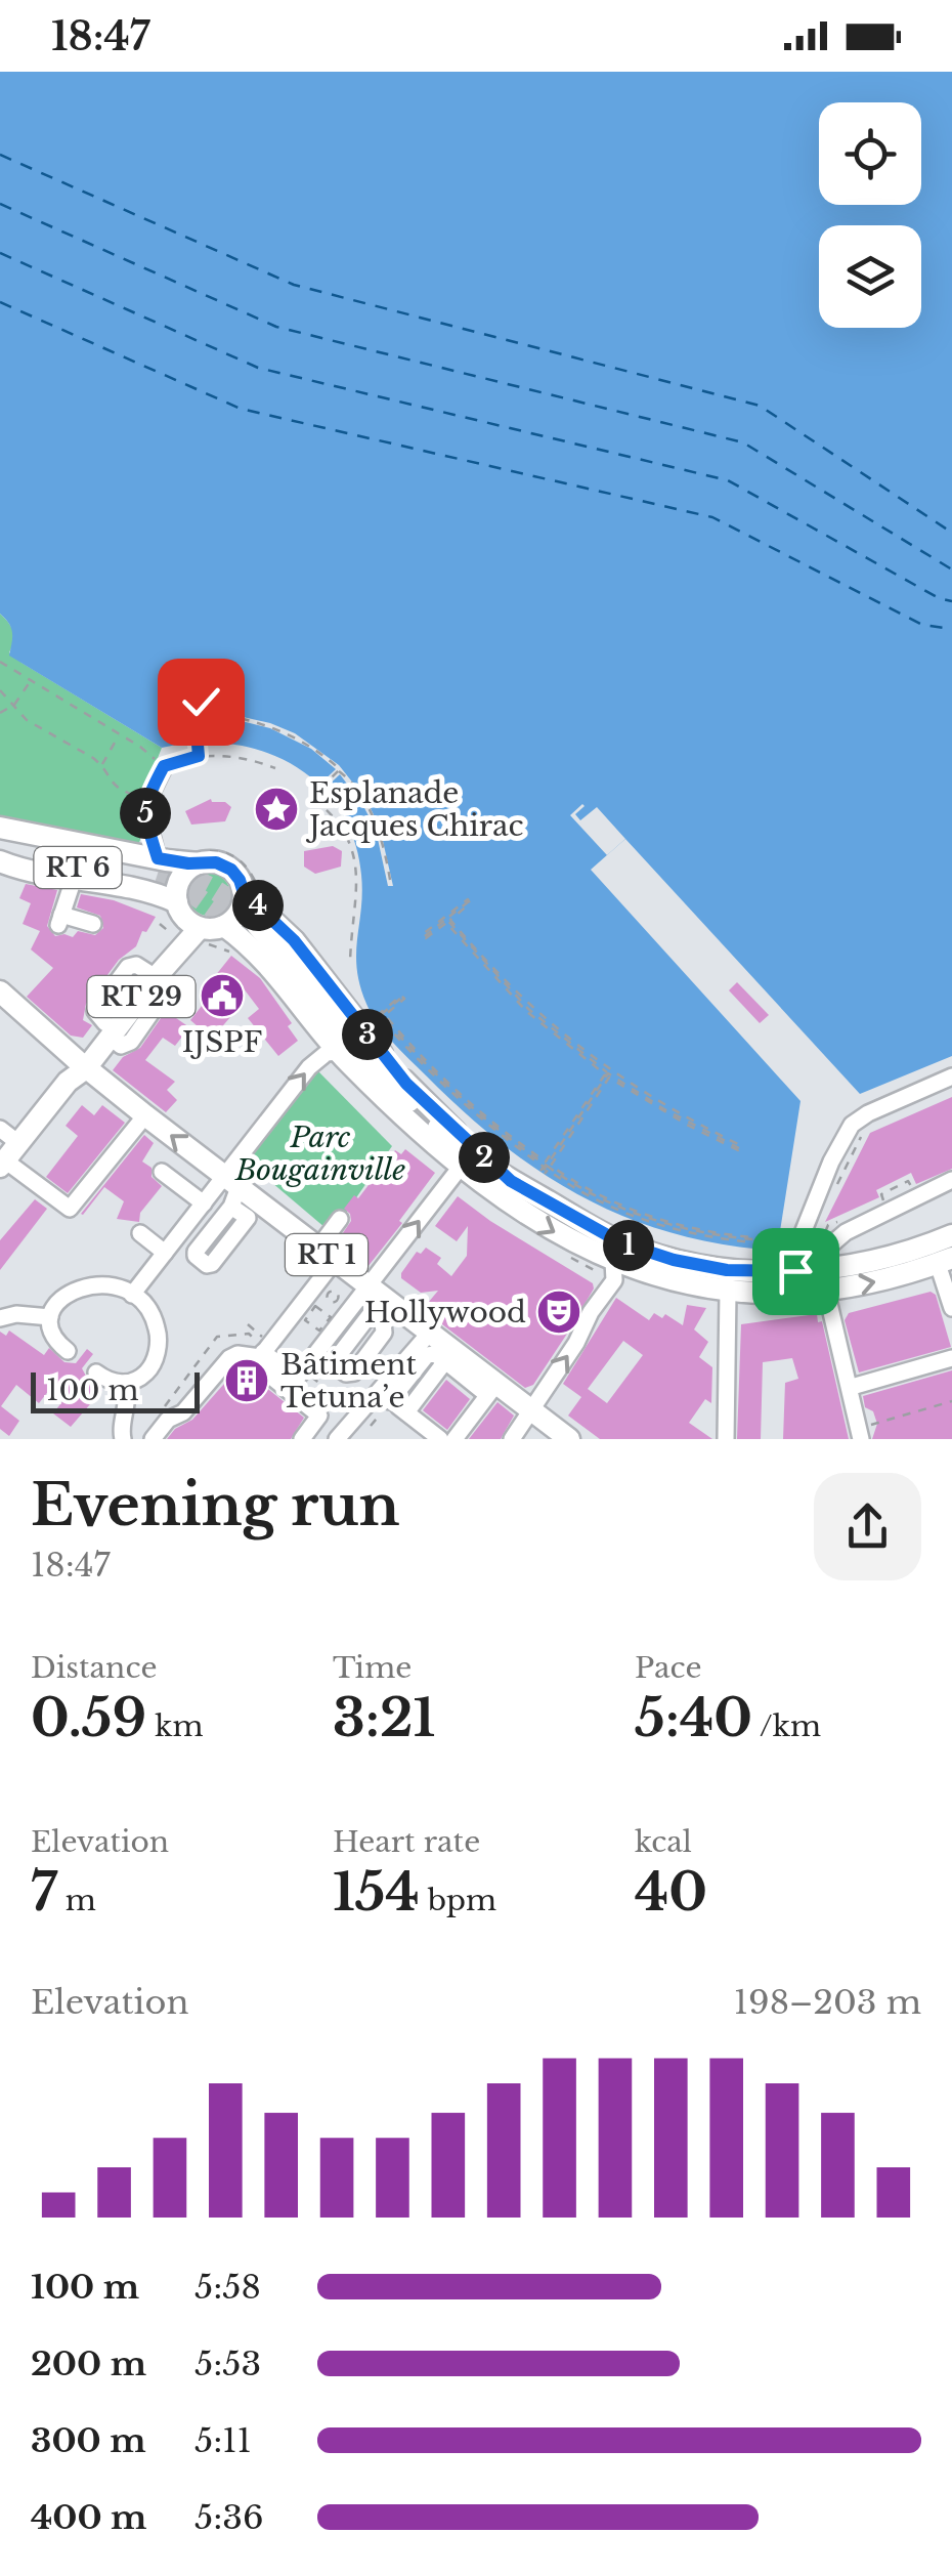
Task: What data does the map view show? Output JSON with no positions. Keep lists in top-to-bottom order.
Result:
{
  "streets": {
    "main road": ["RT 6", "RT 29", "RT 1"]
  },
  "crossings": [
    ["RT 29", "RT 1"]
  ],
  "parks": ["Parc Bougainville"],
  "places": {
    "place": ["Esplanade Jacques Chirac"],
    "public building": ["IJSPF"],
    "theatre": ["Hollywood"],
    "building": ["Bâtiment Tetuna’e"]
  },
  "scale_bar": "100 m",
  "page": {
    "status": "18:47",
    "pins": [
      "5",
      "4",
      "3",
      "2",
      "1"
    ],
    "scale": "100 m",
    "heading": ["Evening run", "18:47"],
    "stats": [
      ["Distance", "0.59 km"],
      ["Time", "3:21"],
      ["Pace", "5:40 /km"],
      ["Elevation", "7 m"],
      ["Heart rate", "154 bpm"],
      ["kcal", "40"]
    ],
    "chart": ["Elevation", "198–203 m"],
    "list": [
      {
        "name": "100 m",
        "note": "5:58"
      },
      {
        "name": "200 m",
        "note": "5:53"
      },
      {
        "name": "300 m",
        "note": "5:11"
      },
      {
        "name": "400 m",
        "note": "5:36"
      }
    ]
  }
}
